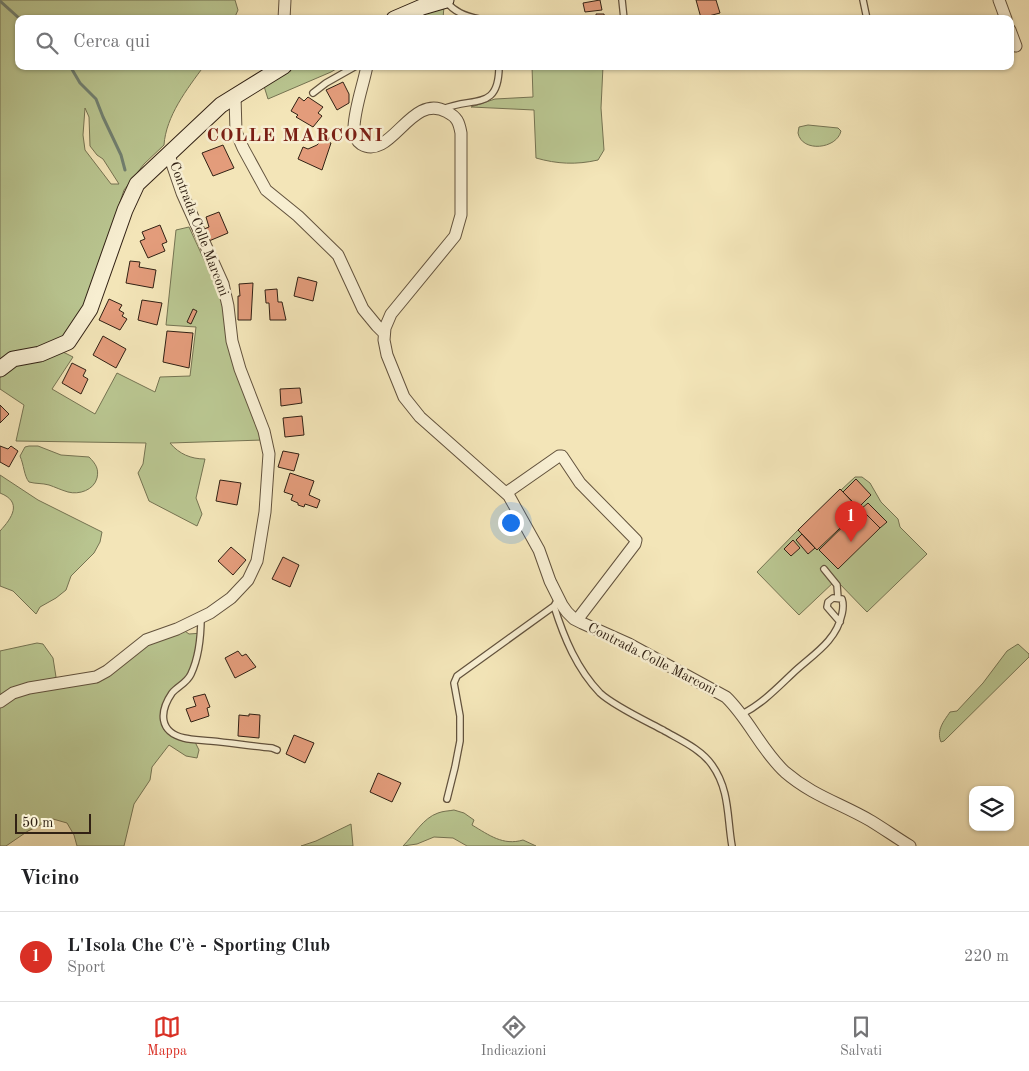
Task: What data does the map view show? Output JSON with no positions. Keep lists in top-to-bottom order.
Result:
{
  "streets": {
    "street": ["Contrada Colle Marconi"]
  },
  "districts": ["COLLE MARCONI"],
  "scale_bar": "50 m",
  "page": {
    "search": "Cerca qui",
    "pins": "1",
    "scale": "50 m",
    "heading": "Vicino",
    "list": [
      {
        "mark": "1",
        "name": "L'Isola Che C'è - Sporting Club",
        "note": "Sport",
        "value": "220 m"
      }
    ],
    "nav": ["Mappa", "Indicazioni", "Salvati"]
  }
}
